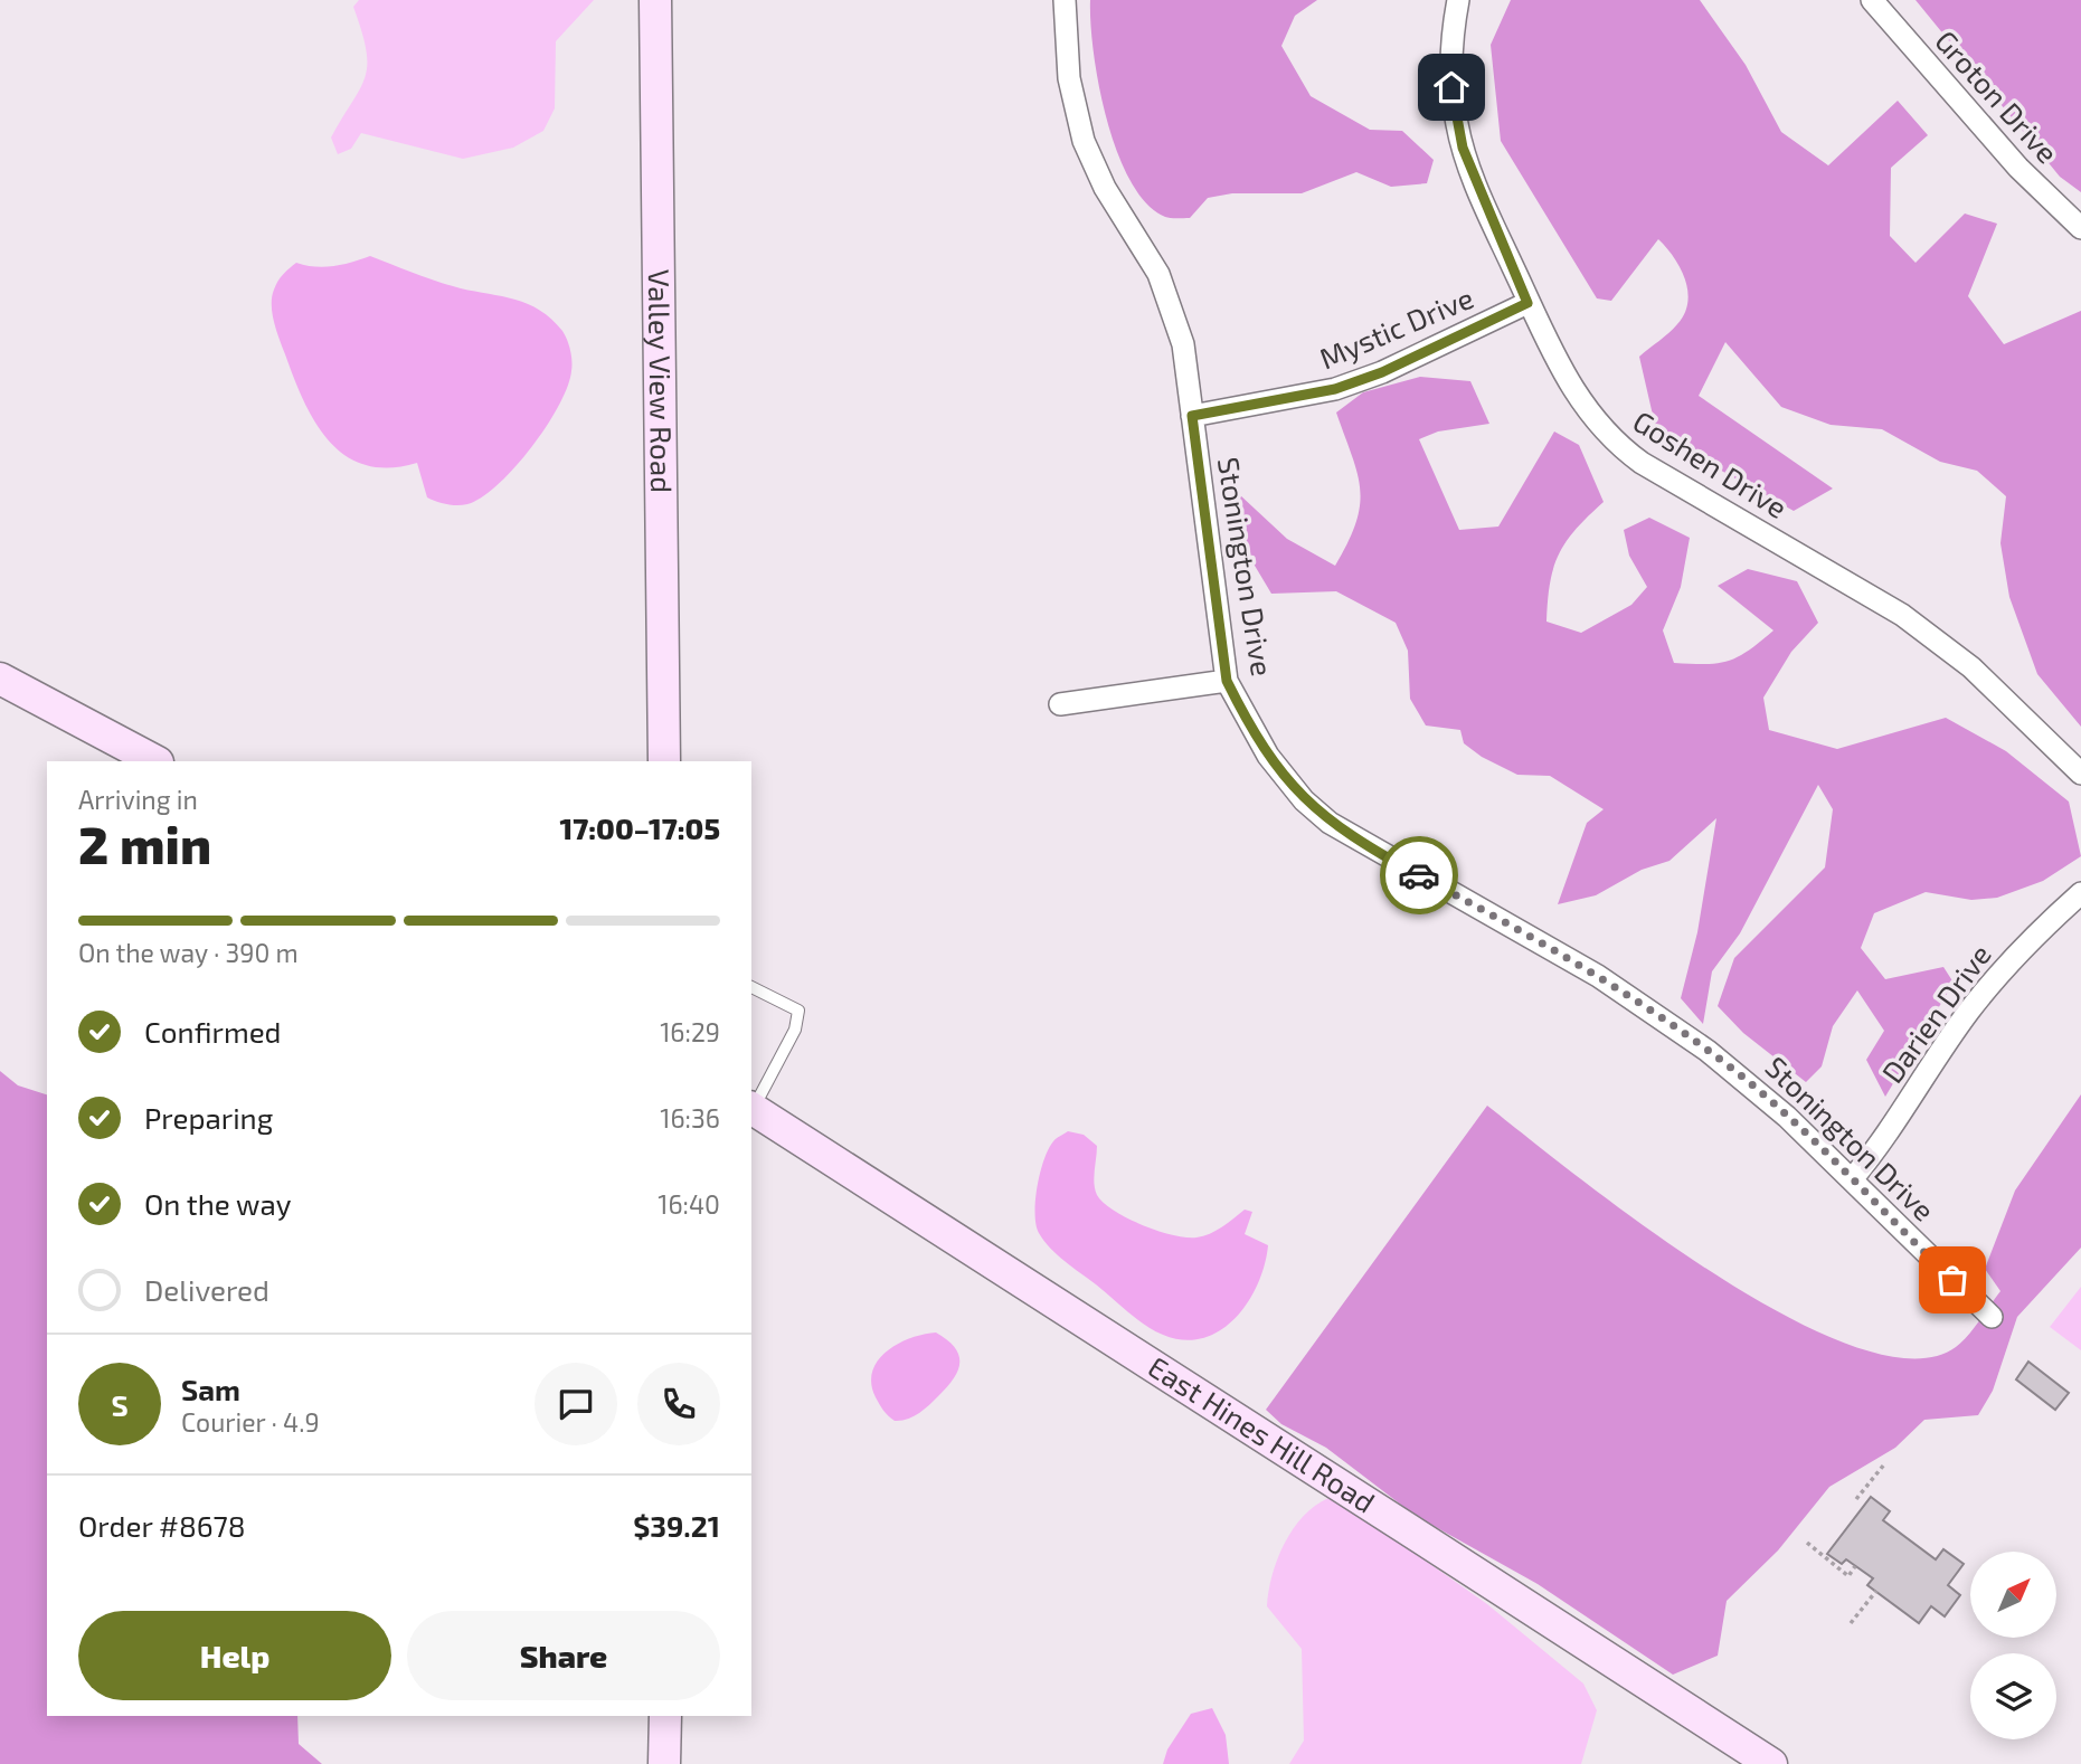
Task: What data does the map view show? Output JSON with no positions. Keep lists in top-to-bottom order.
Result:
{
  "streets": {
    "street": [
      "Groton Drive",
      "Mystic Drive",
      "Valley View Road",
      "Goshen Drive",
      "Stonington Drive",
      "Darien Drive",
      "East Hines Hill Road"
    ]
  },
  "crossings": [
    ["Mystic Drive", "Goshen Drive"],
    ["Mystic Drive", "Stonington Drive"],
    ["Stonington Drive", "Darien Drive"]
  ],
  "north": "top right",
  "page": {
    "heading": ["2 min", "Arriving in", "17:00–17:05"],
    "panel": [
      "Sam",
      "Courier · 4.9",
      "Order #8678",
      "$39.21"
    ],
    "bar": "On the way · 390 m",
    "list": [
      ["Confirmed", "16:29"],
      ["Preparing", "16:36"],
      ["On the way", "16:40"],
      "Delivered"
    ],
    "round": "S",
    "buttons": ["Help", "Share"]
  }
}
